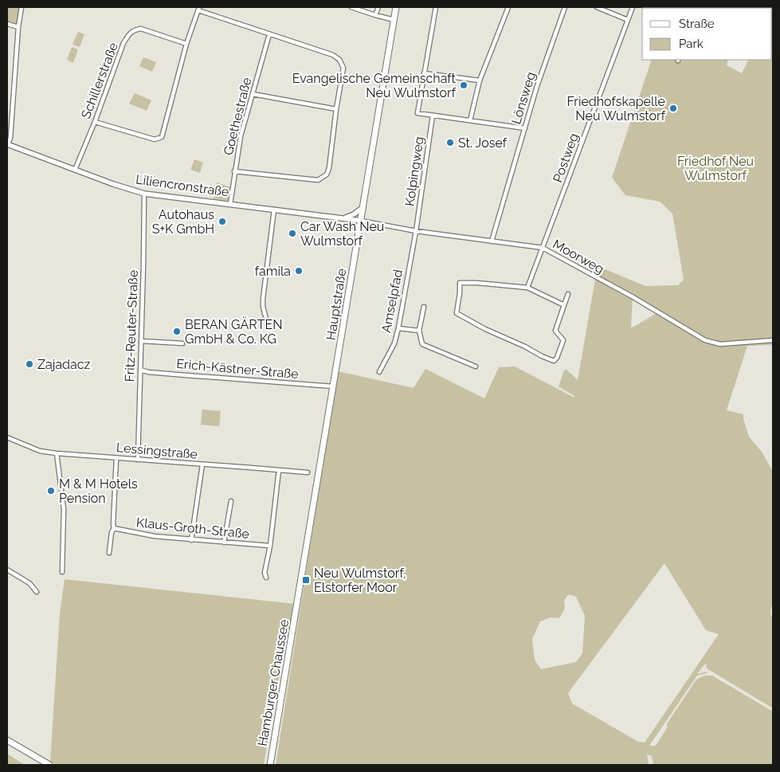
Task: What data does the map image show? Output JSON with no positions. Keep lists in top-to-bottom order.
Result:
{
  "streets": {
    "main road": ["Hauptstraße", "Hamburger Chaussee"],
    "street": [
      "Schillerstraße",
      "Lönsweg",
      "Goethestraße",
      "Postweg",
      "Kolpingweg",
      "Liliencronstraße",
      "Moorweg",
      "Amselpfad",
      "Fritz-Reuter-Straße",
      "Erich-Kästner-Straße",
      "Lessingstraße",
      "Klaus-Groth-Straße"
    ]
  },
  "crossings": [
    ["Schillerstraße", "Liliencronstraße"],
    ["Lönsweg", "Moorweg"],
    ["Goethestraße", "Liliencronstraße"],
    ["Postweg", "Moorweg"],
    ["Kolpingweg", "Moorweg"],
    ["Kolpingweg", "Amselpfad"],
    ["Liliencronstraße", "Moorweg"],
    ["Liliencronstraße", "Hauptstraße"],
    ["Liliencronstraße", "Fritz-Reuter-Straße"],
    ["Moorweg", "Amselpfad"],
    ["Moorweg", "Hauptstraße"],
    ["Hauptstraße", "Erich-Kästner-Straße"],
    ["Hauptstraße", "Hamburger Chaussee"],
    ["Fritz-Reuter-Straße", "Erich-Kästner-Straße"],
    ["Fritz-Reuter-Straße", "Lessingstraße"]
  ],
  "parks": ["Friedhof Neu Wulmstorf"],
  "places": {
    "other": [
      "Evangelische Gemeinschaft Neu Wulmstorf",
      "Friedhofskapelle Neu Wulmstorf",
      "St. Josef",
      "Autohaus S+K GmbH",
      "Car Wash Neu Wulmstorf",
      "famila",
      "BERAN GÄRTEN GmbH & Co. KG",
      "Zajadacz",
      "M & M Hotels Pension"
    ],
    "transit": ["Neu Wulmstorf, Elstorfer Moor"]
  },
  "legend": ["Straße", "Park"]
}
